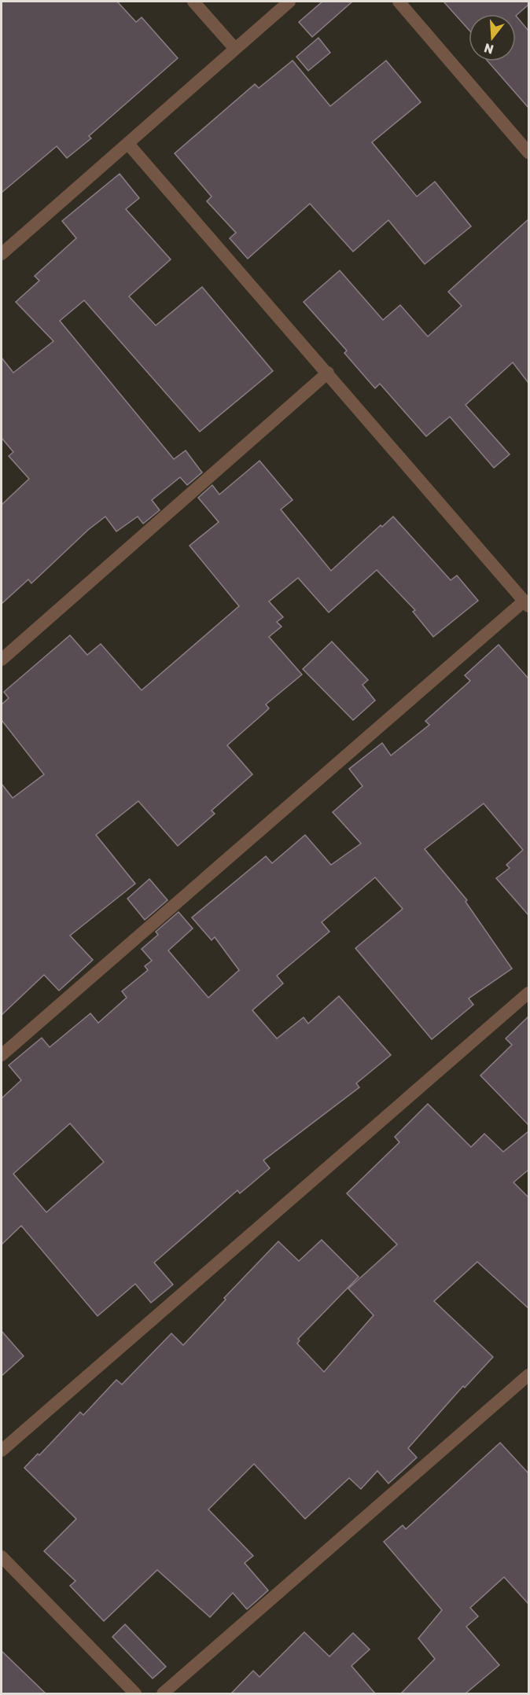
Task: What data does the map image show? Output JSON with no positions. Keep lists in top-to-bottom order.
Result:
{
  "north": "bottom"
}
